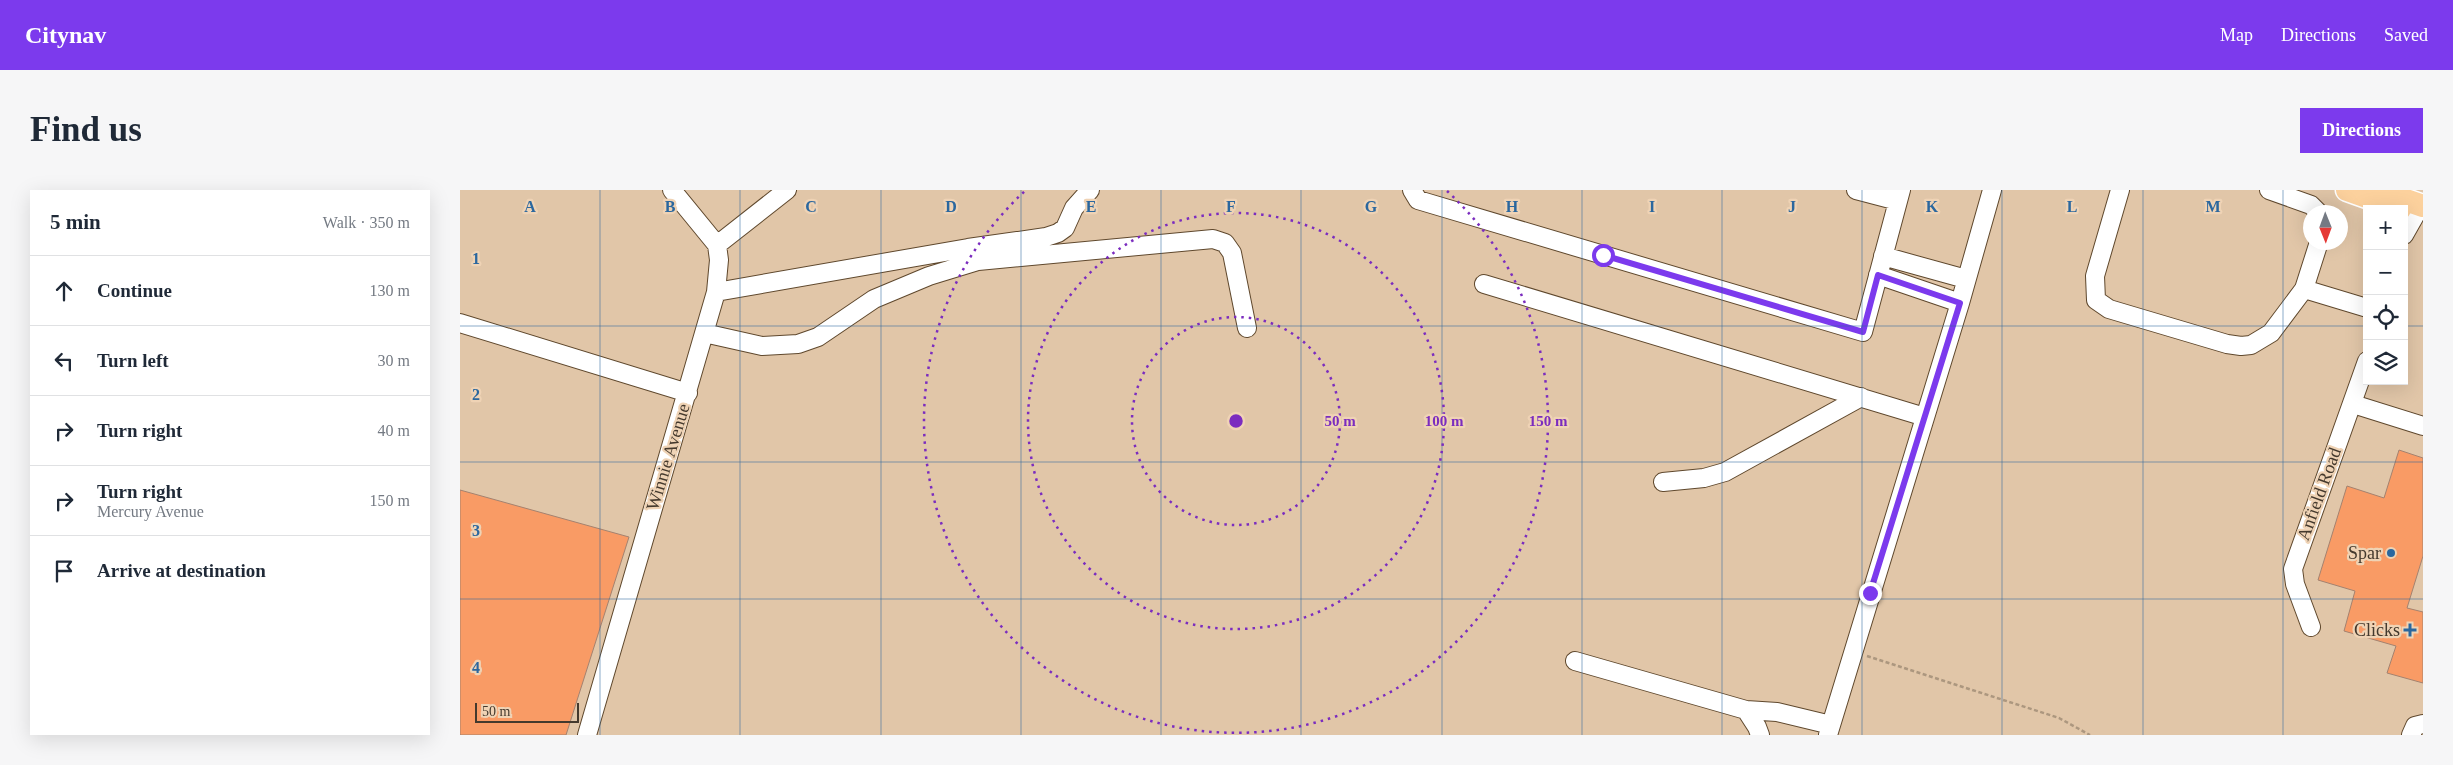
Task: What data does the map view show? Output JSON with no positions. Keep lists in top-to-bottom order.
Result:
{
  "streets": {
    "street": ["Winnie Avenue", "Anfield Road"]
  },
  "places": {
    "other": ["Spar"],
    "health": ["Clicks"]
  },
  "scale_bar": "50 m",
  "north": "bottom",
  "page": {
    "header": "Citynav",
    "nav": ["Map", "Directions", "Saved"],
    "buttons": "Directions",
    "title": "Find us",
    "heading": ["5 min", "Walk · 350 m"],
    "map_buttons": ["+", "−"],
    "list": [
      ["Continue", "130 m"],
      ["Turn left", "30 m"],
      ["Turn right", "40 m"],
      ["Turn right", "Mercury Avenue", "150 m"],
      "Arrive at destination"
    ],
    "scale": "50 m"
  },
  "grid": {
    "columns": [
      "A",
      "B",
      "C",
      "D",
      "E",
      "F",
      "G",
      "H",
      "I",
      "J",
      "K",
      "L",
      "M"
    ],
    "rows": [
      "1",
      "2",
      "3",
      "4"
    ]
  },
  "rings": ["50 m", "100 m", "150 m"]
}
